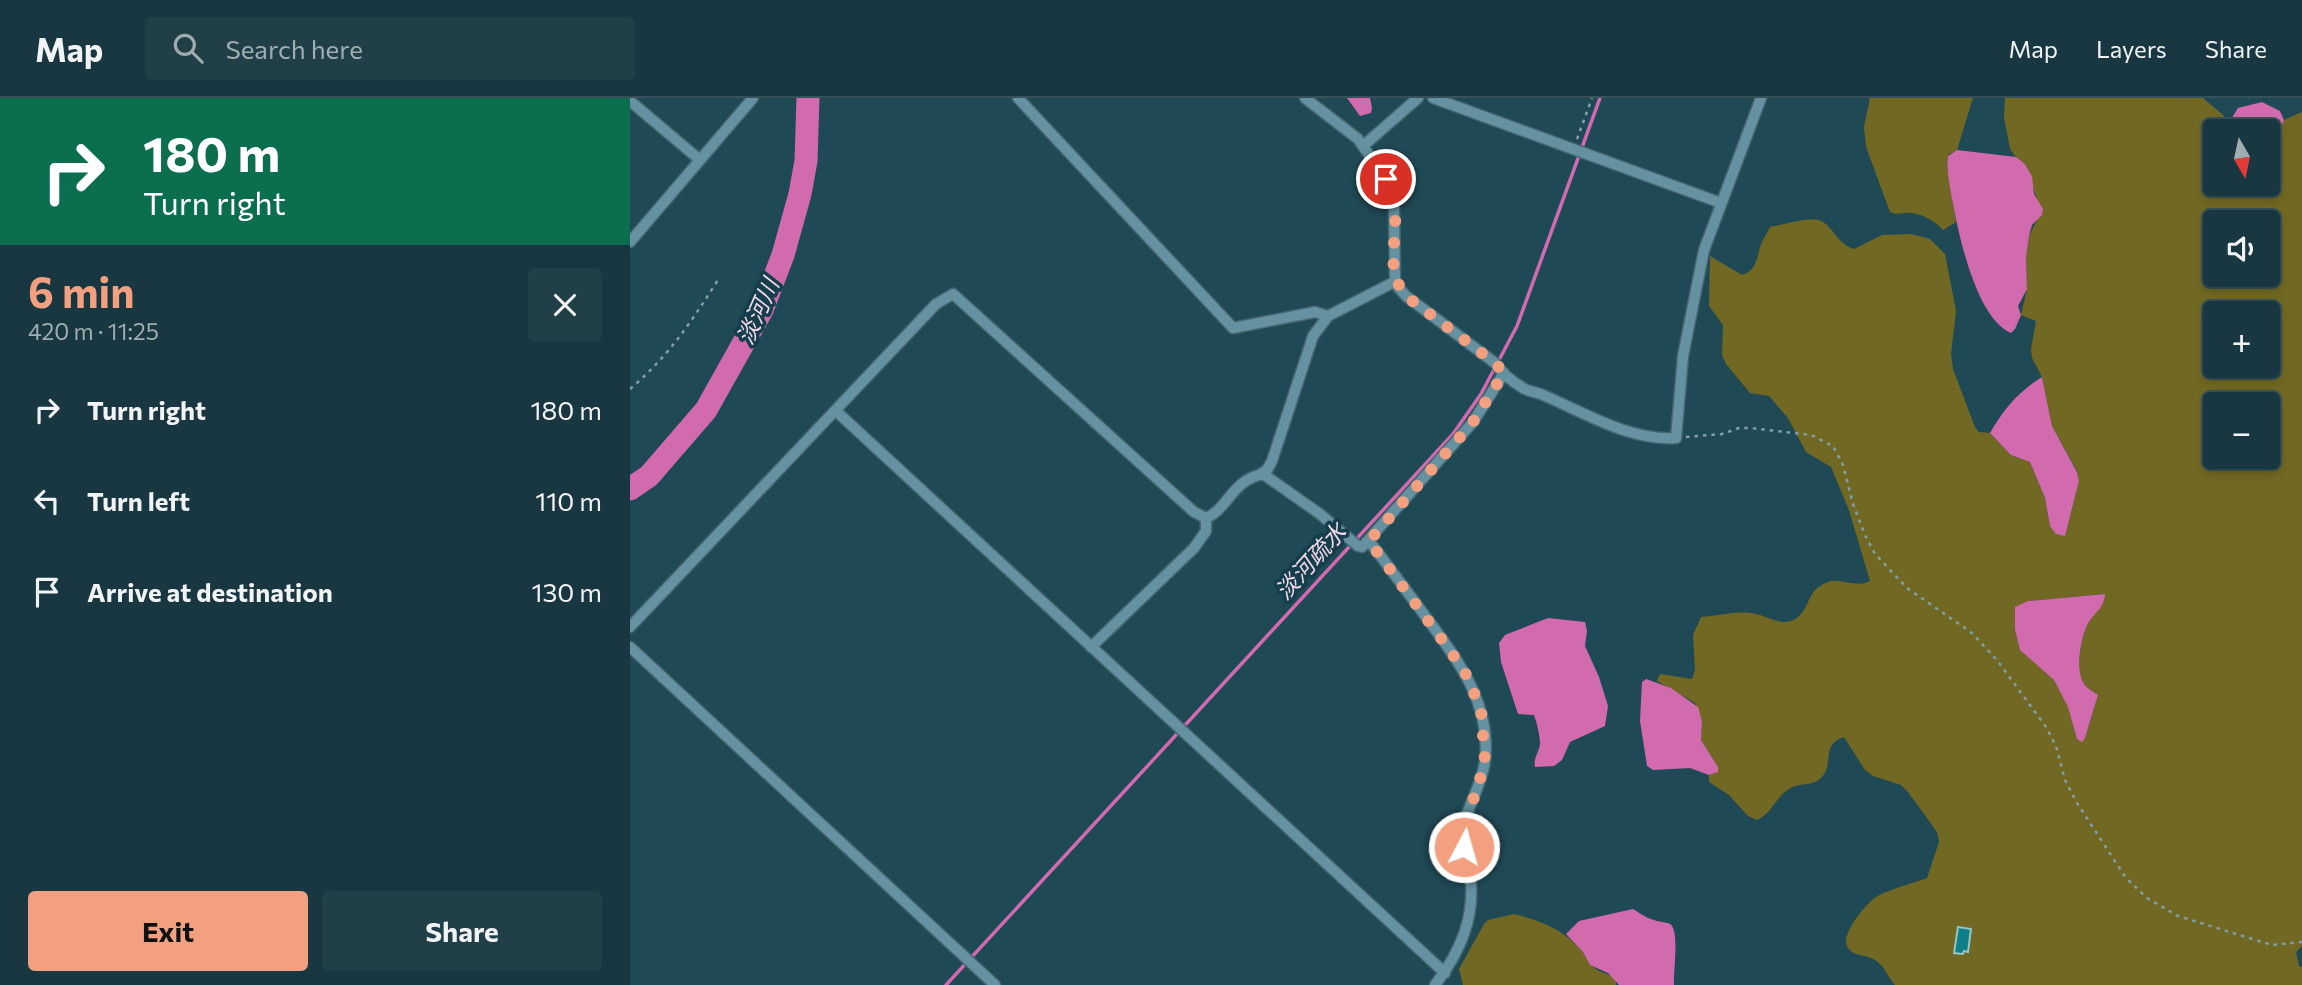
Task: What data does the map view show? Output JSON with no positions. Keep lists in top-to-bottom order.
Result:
{
  "water": ["淡河川", "淡河疏水"],
  "north": "bottom",
  "page": {
    "header": "Map",
    "search": "Search here",
    "nav": ["Map", "Layers", "Share"],
    "turn": ["180 m", "Turn right"],
    "map_buttons": ["+", "−"],
    "heading": ["6 min", "420 m · 11:25"],
    "list": [
      {
        "name": "Turn right",
        "value": "180 m"
      },
      {
        "name": "Turn left",
        "value": "110 m"
      },
      {
        "name": "Arrive at destination",
        "value": "130 m"
      }
    ],
    "buttons": ["Exit", "Share"]
  }
}
